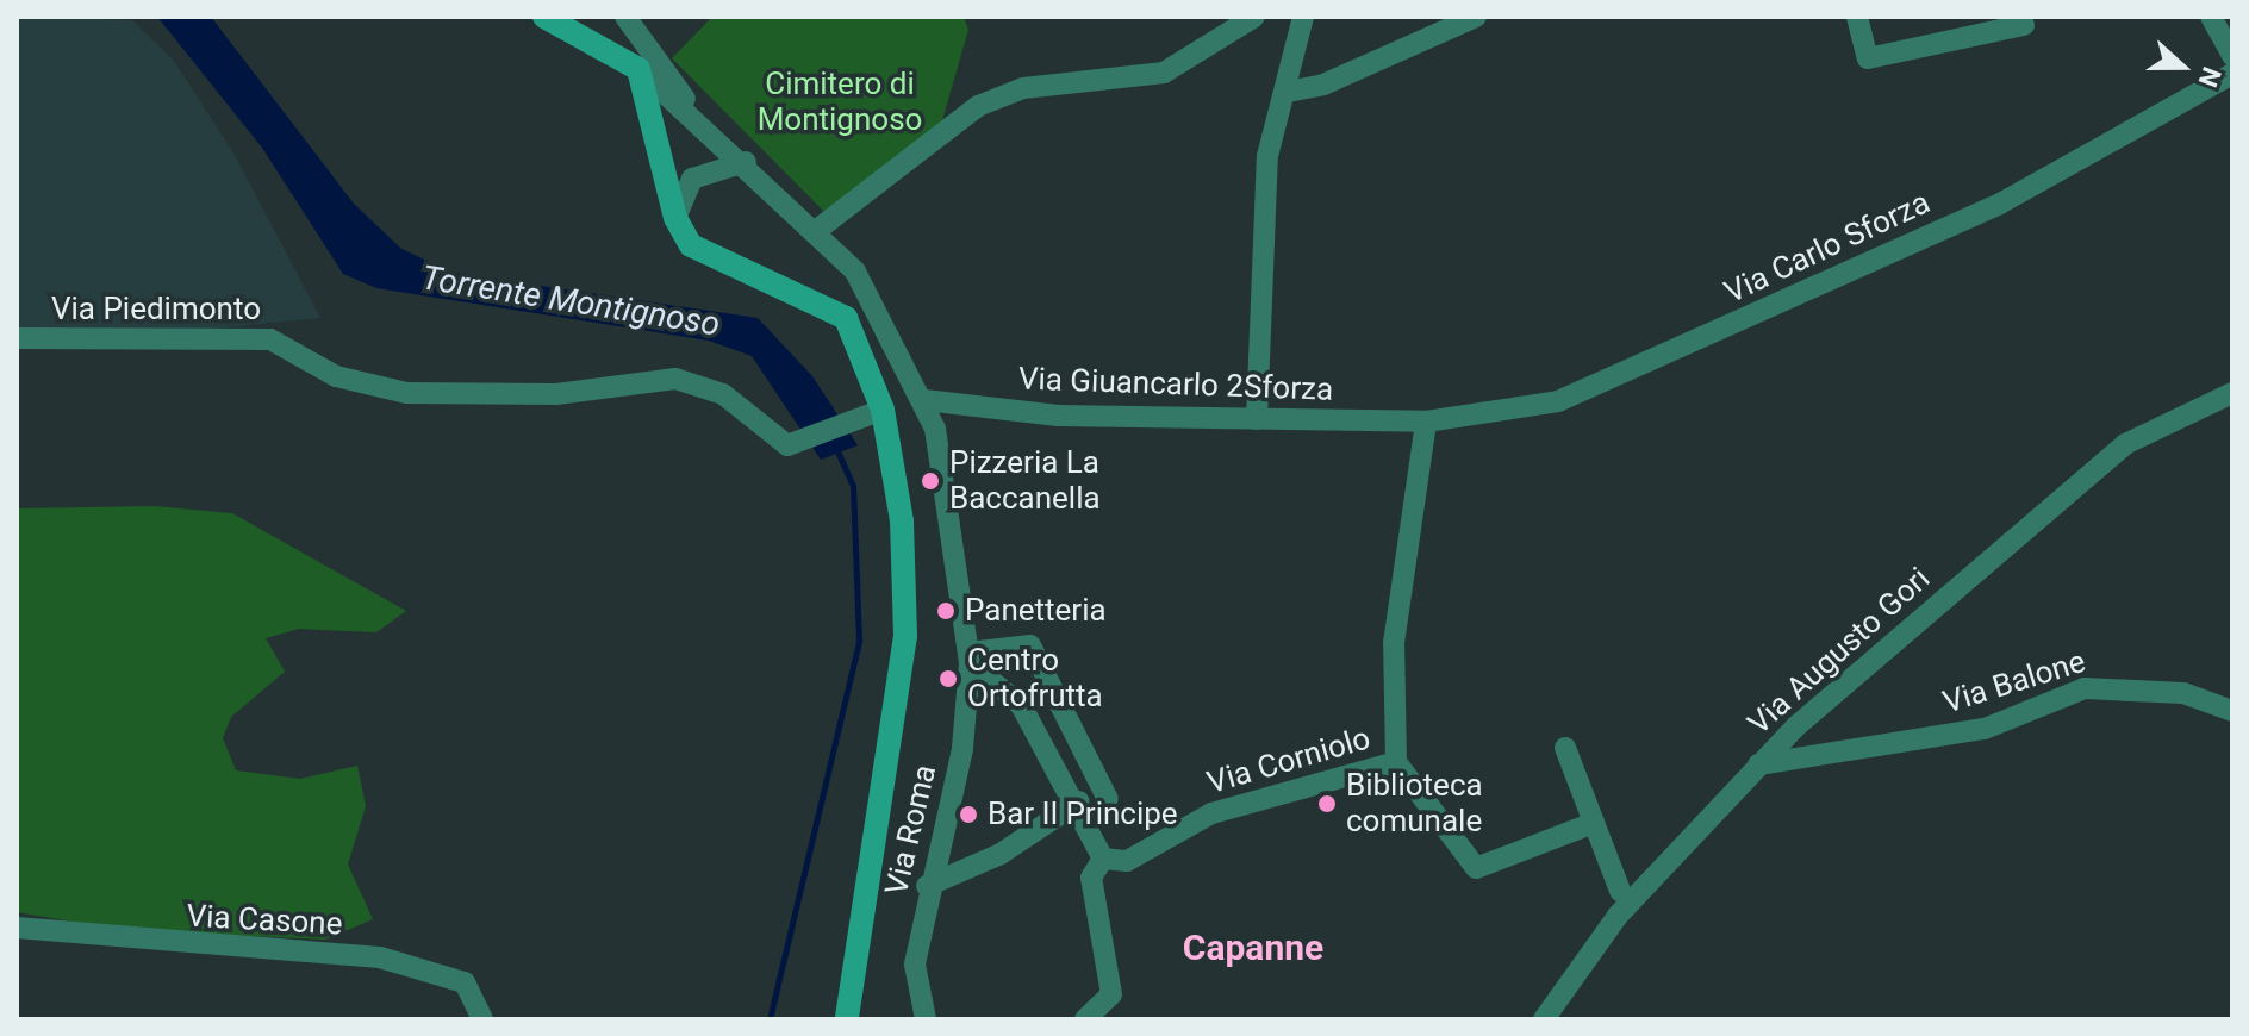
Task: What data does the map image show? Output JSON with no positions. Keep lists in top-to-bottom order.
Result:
{
  "streets": {
    "street": [
      "Via Carlo Sforza",
      "Via Piedimonto",
      "Via Giuancarlo 2Sforza",
      "Via Augusto Gori",
      "Via Balone",
      "Via Corniolo",
      "Via Roma",
      "Via Casone"
    ]
  },
  "crossings": [
    ["Via Carlo Sforza", "Via Giuancarlo 2Sforza"],
    ["Via Carlo Sforza", "Via Corniolo"],
    ["Via Giuancarlo 2Sforza", "Via Corniolo"],
    ["Via Giuancarlo 2Sforza", "Via Roma"],
    ["Via Augusto Gori", "Via Balone"]
  ],
  "districts": ["Capanne"],
  "water": ["Torrente Montignoso"],
  "parks": ["Cimitero di Montignoso"],
  "places": [
    "Pizzeria La Baccanella",
    "Panetteria",
    "Centro Ortofrutta",
    "Biblioteca comunale",
    "Bar Il Principe"
  ],
  "north": "right"
}
